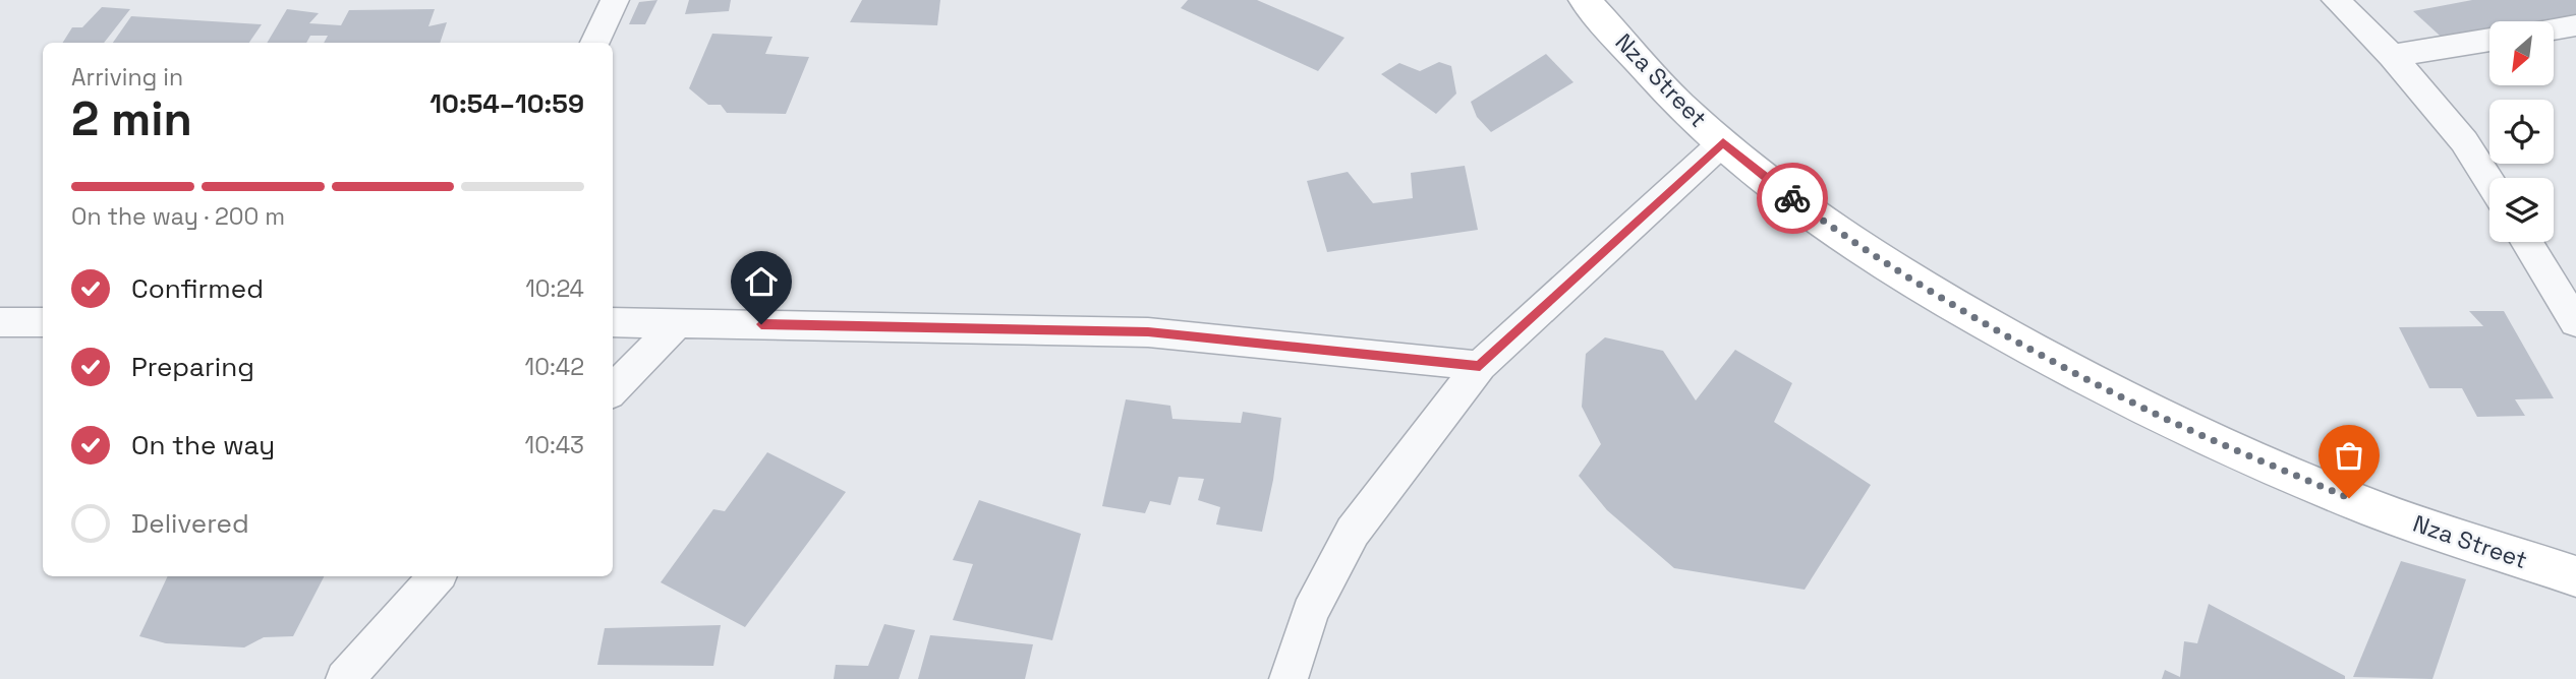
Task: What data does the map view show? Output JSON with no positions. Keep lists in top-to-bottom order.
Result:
{
  "streets": {
    "street": ["Nza Street"]
  },
  "north": "bottom left",
  "page": {
    "heading": ["2 min", "Arriving in", "10:54–10:59"],
    "bar": "On the way · 200 m",
    "list": [
      ["Confirmed", "10:24"],
      ["Preparing", "10:42"],
      ["On the way", "10:43"],
      "Delivered"
    ]
  }
}
